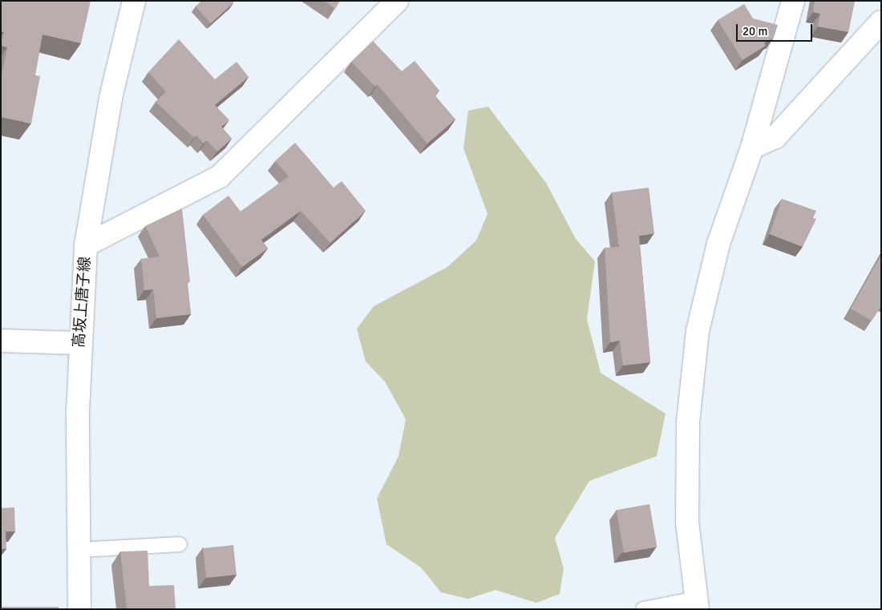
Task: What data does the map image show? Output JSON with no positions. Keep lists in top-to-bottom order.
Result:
{
  "streets": {
    "street": ["高坂上唐子線"]
  },
  "scale_bar": "20 m"
}
